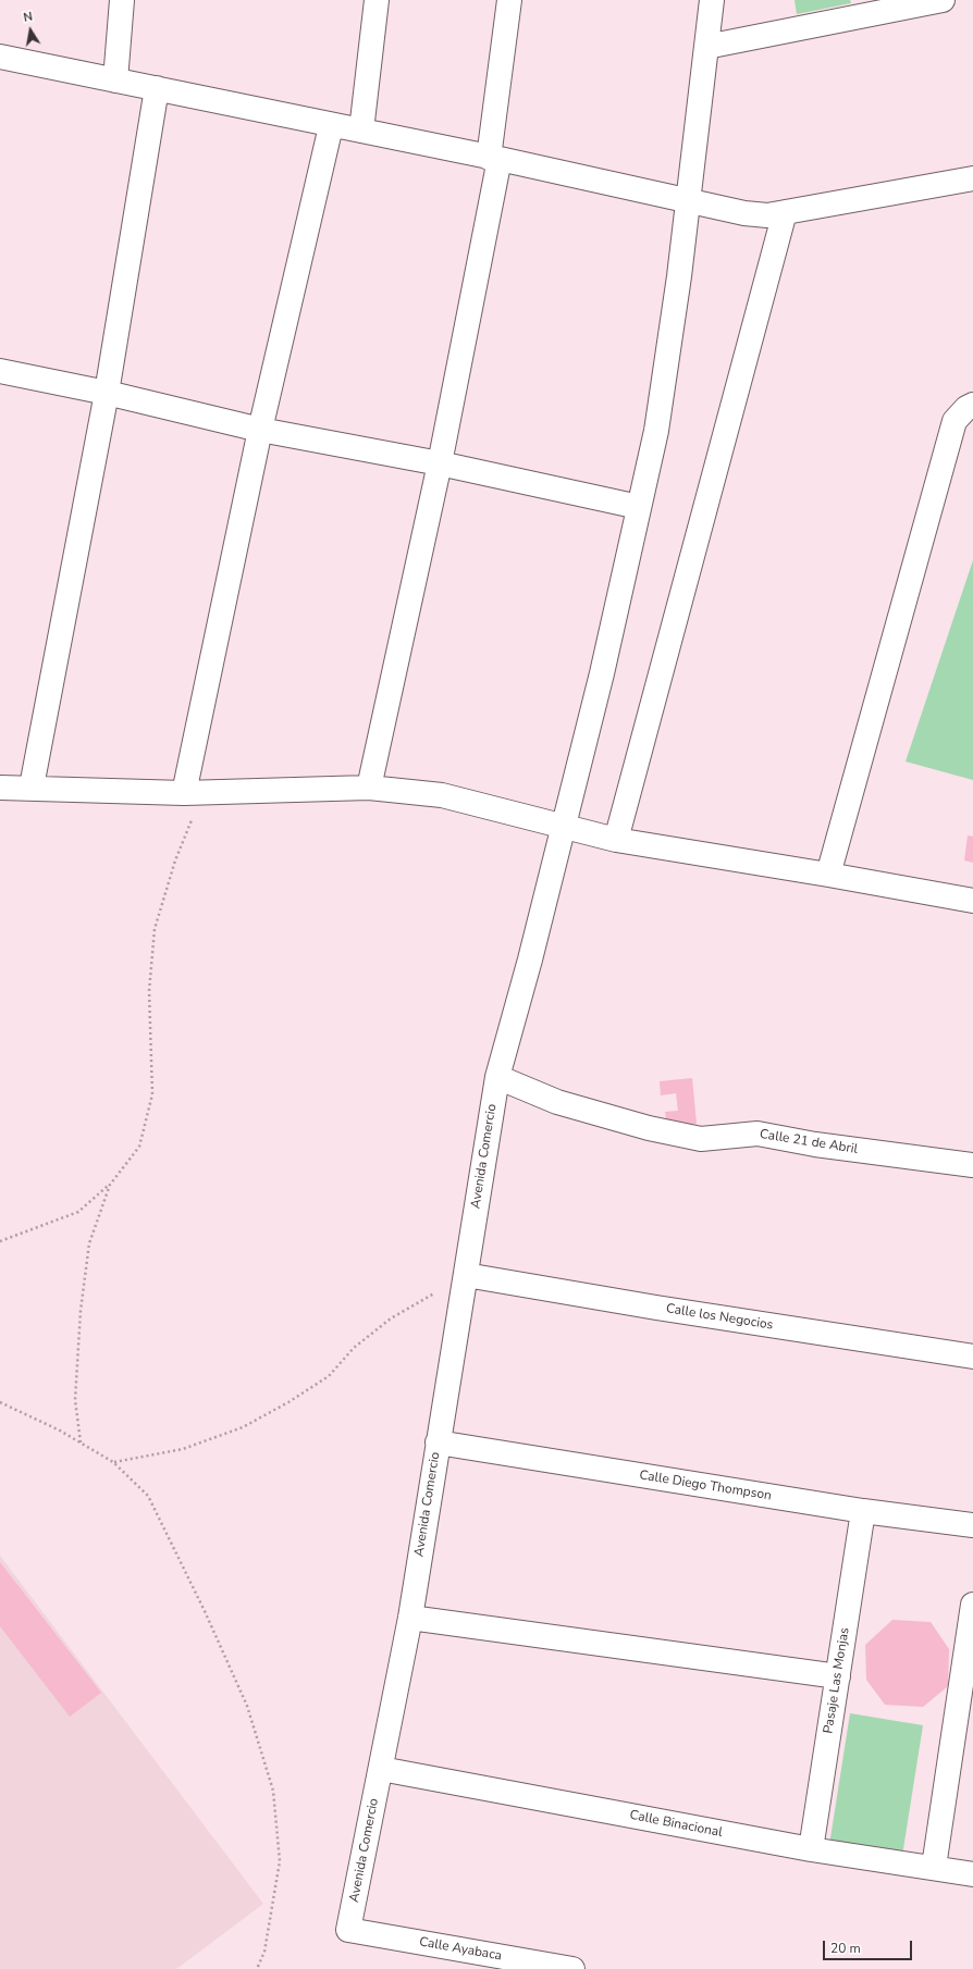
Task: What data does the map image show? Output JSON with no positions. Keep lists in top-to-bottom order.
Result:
{
  "streets": {
    "street": [
      "Calle 21 de Abril",
      "Avenida Comercio",
      "Calle los Negocios",
      "Calle Diego Thompson",
      "Pasaje Las Monjas",
      "Calle Binacional",
      "Calle Ayabaca"
    ]
  },
  "crossings": [
    ["Calle 21 de Abril", "Avenida Comercio"],
    ["Avenida Comercio", "Calle los Negocios"],
    ["Avenida Comercio", "Calle Diego Thompson"],
    ["Avenida Comercio", "Calle Binacional"],
    ["Avenida Comercio", "Calle Ayabaca"],
    ["Calle Diego Thompson", "Pasaje Las Monjas"],
    ["Pasaje Las Monjas", "Calle Binacional"]
  ],
  "scale_bar": "20 m",
  "north": "top"
}
